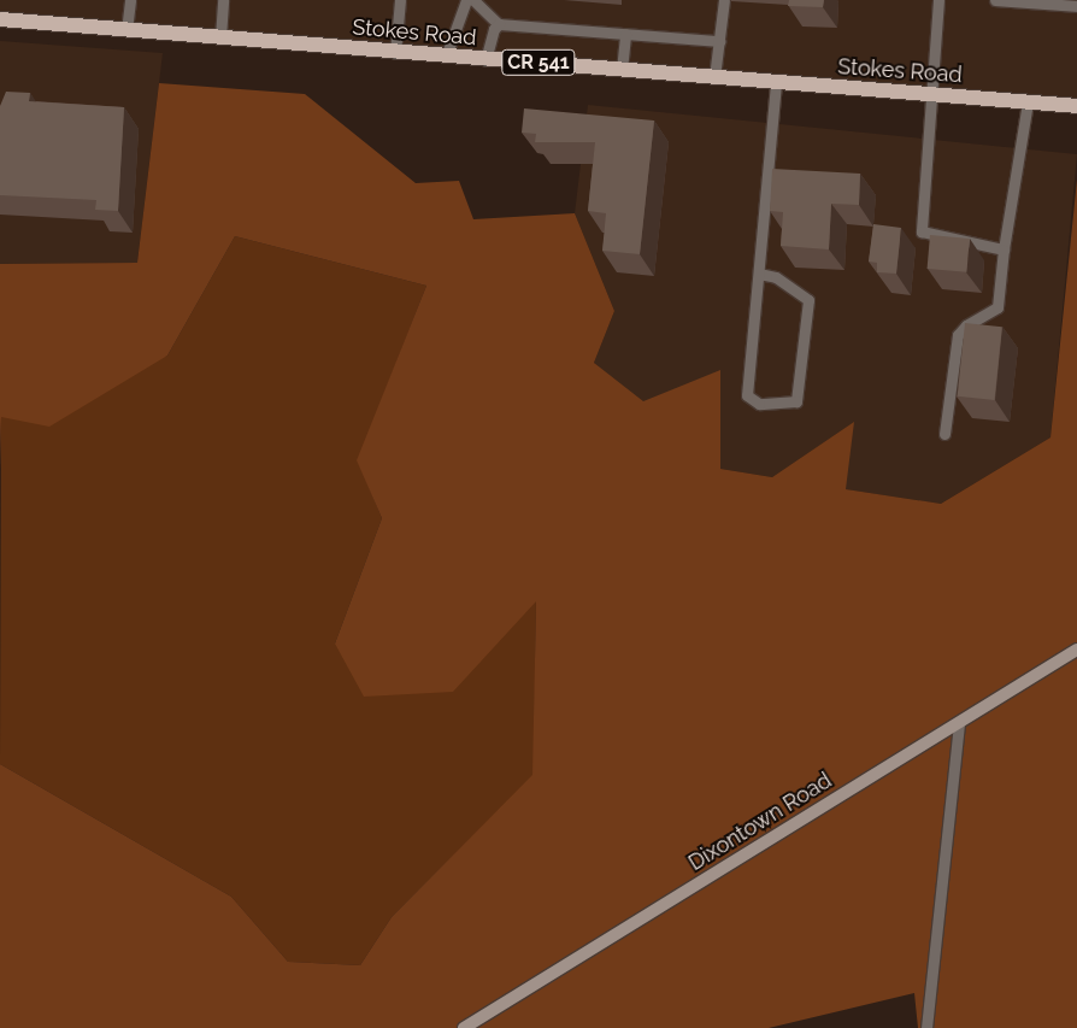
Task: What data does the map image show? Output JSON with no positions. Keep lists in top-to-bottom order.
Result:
{
  "streets": {
    "main road": ["Stokes Road", "CR 541"],
    "street": ["Dixontown Road"]
  }
}
